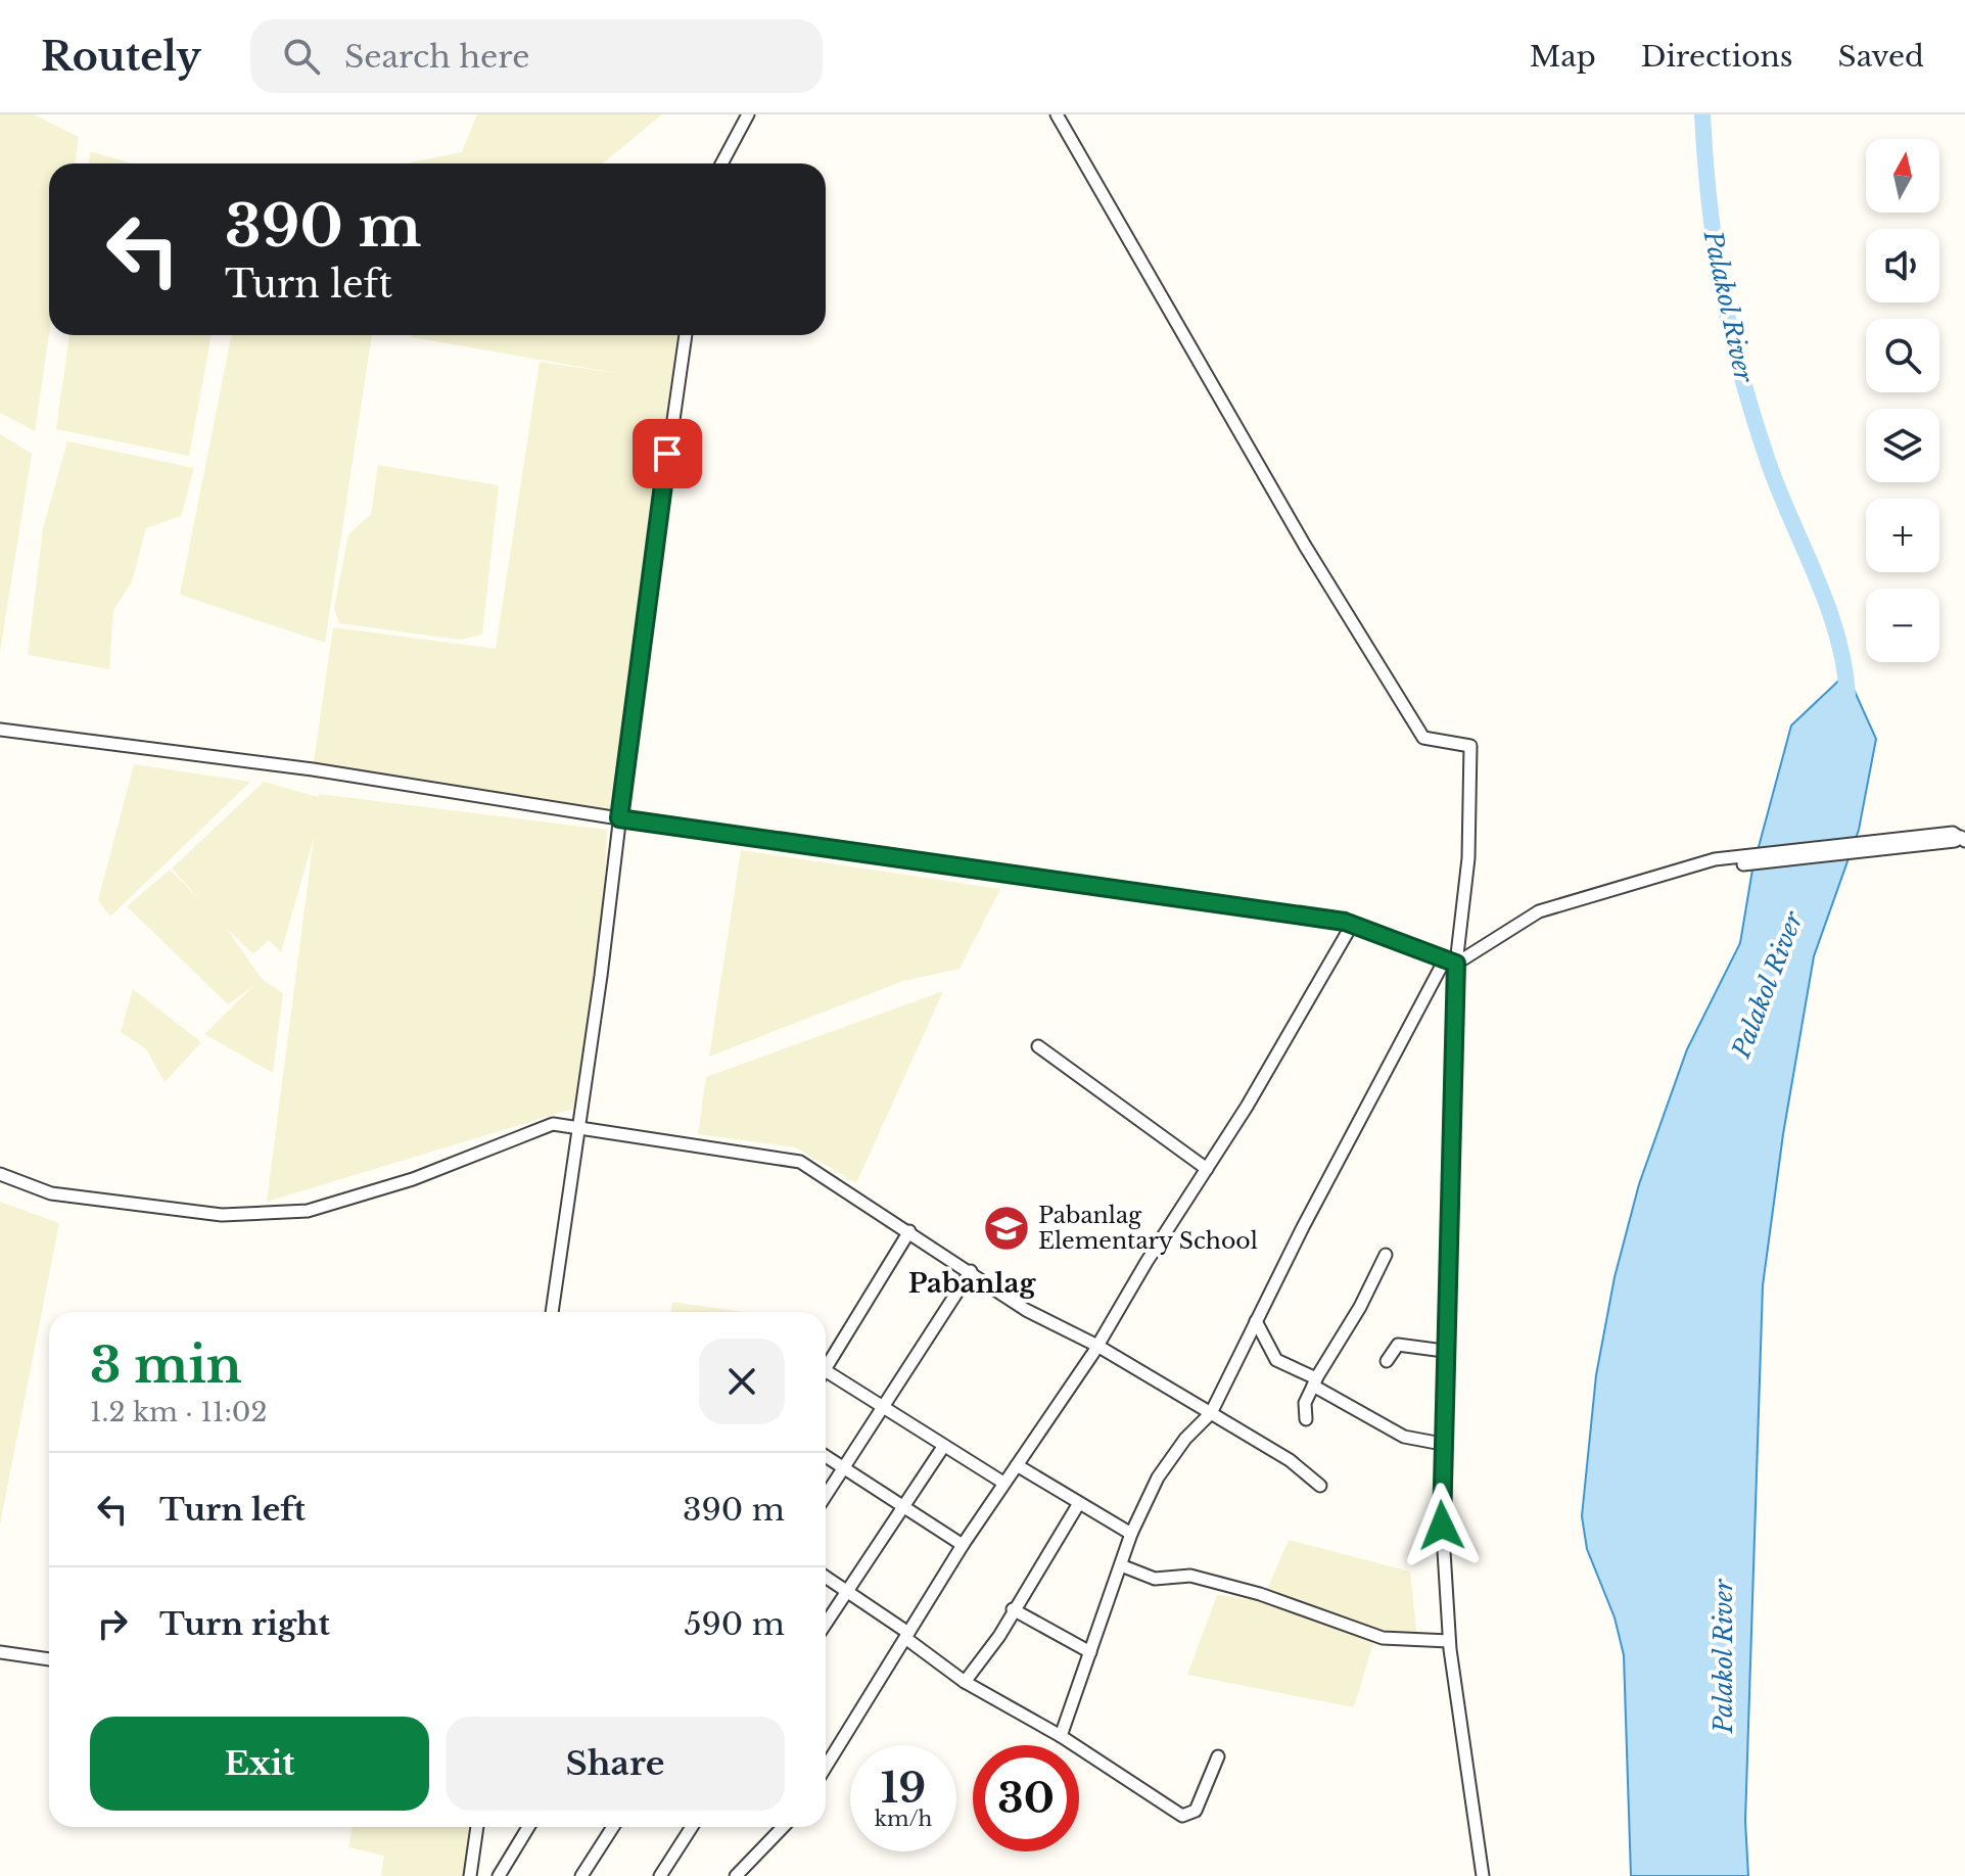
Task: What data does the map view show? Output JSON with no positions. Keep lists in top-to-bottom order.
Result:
{
  "districts": ["Pabanlag"],
  "water": ["Palakol River"],
  "places": {
    "school or university": ["Pabanlag Elementary School"]
  },
  "north": "top",
  "page": {
    "header": "Routely",
    "search": "Search here",
    "nav": ["Map", "Directions", "Saved"],
    "map_buttons": ["+", "−"],
    "turn": ["390 m", "Turn left"],
    "heading": ["3 min", "1.2 km · 11:02"],
    "list": [
      {
        "name": "Turn left",
        "value": "390 m"
      },
      {
        "name": "Turn right",
        "value": "590 m"
      }
    ],
    "buttons": ["Exit", "Share"],
    "speed": "19 km/h",
    "limit": "30"
  }
}
